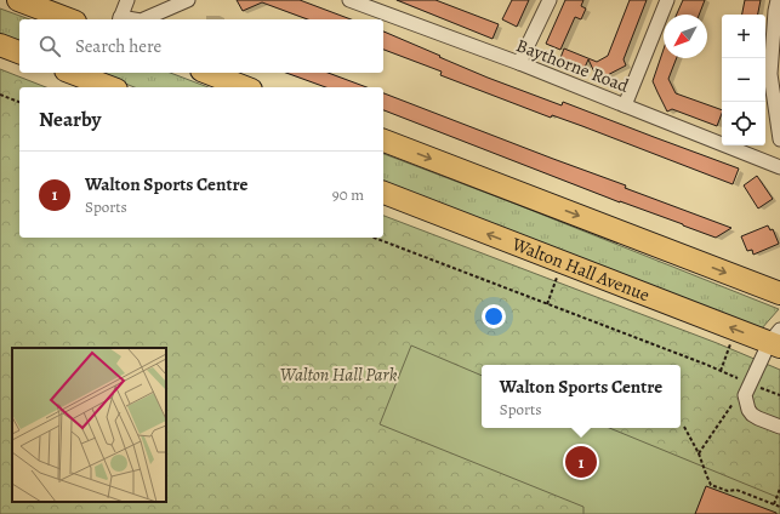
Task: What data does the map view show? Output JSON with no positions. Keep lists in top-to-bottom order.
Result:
{
  "streets": {
    "highway": ["Walton Hall Avenue"],
    "street": ["Baythorne Road"]
  },
  "parks": ["Walton Hall Park"],
  "north": "bottom left",
  "page": {
    "map_buttons": ["+", "−"],
    "search": "Search here",
    "heading": "Nearby",
    "list": [
      {
        "mark": "1",
        "name": "Walton Sports Centre",
        "note": "Sports",
        "value": "90 m"
      }
    ],
    "popup": ["Walton Sports Centre", "Sports"],
    "pins": "1"
  }
}
